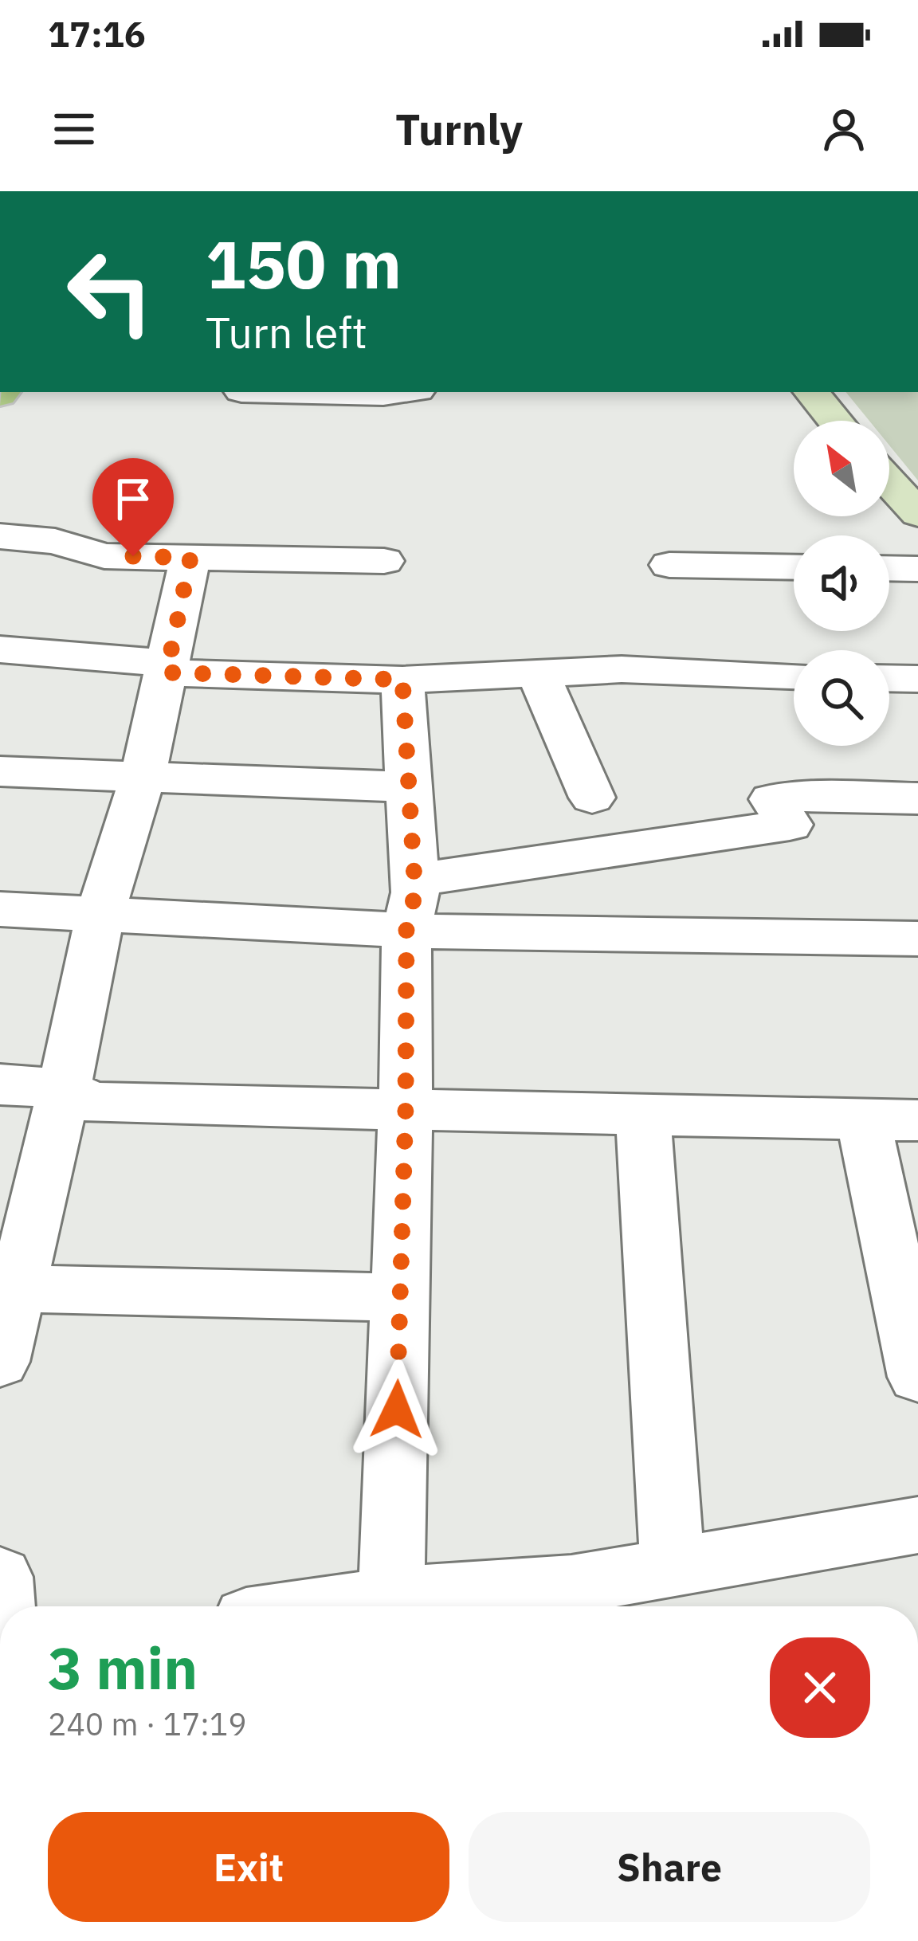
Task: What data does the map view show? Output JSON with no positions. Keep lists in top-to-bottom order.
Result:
{
  "north": "top left",
  "page": {
    "status": "17:16",
    "header": "Turnly",
    "turn": ["150 m", "Turn left"],
    "heading": ["3 min", "240 m · 17:19"],
    "buttons": ["Exit", "Share"]
  }
}
